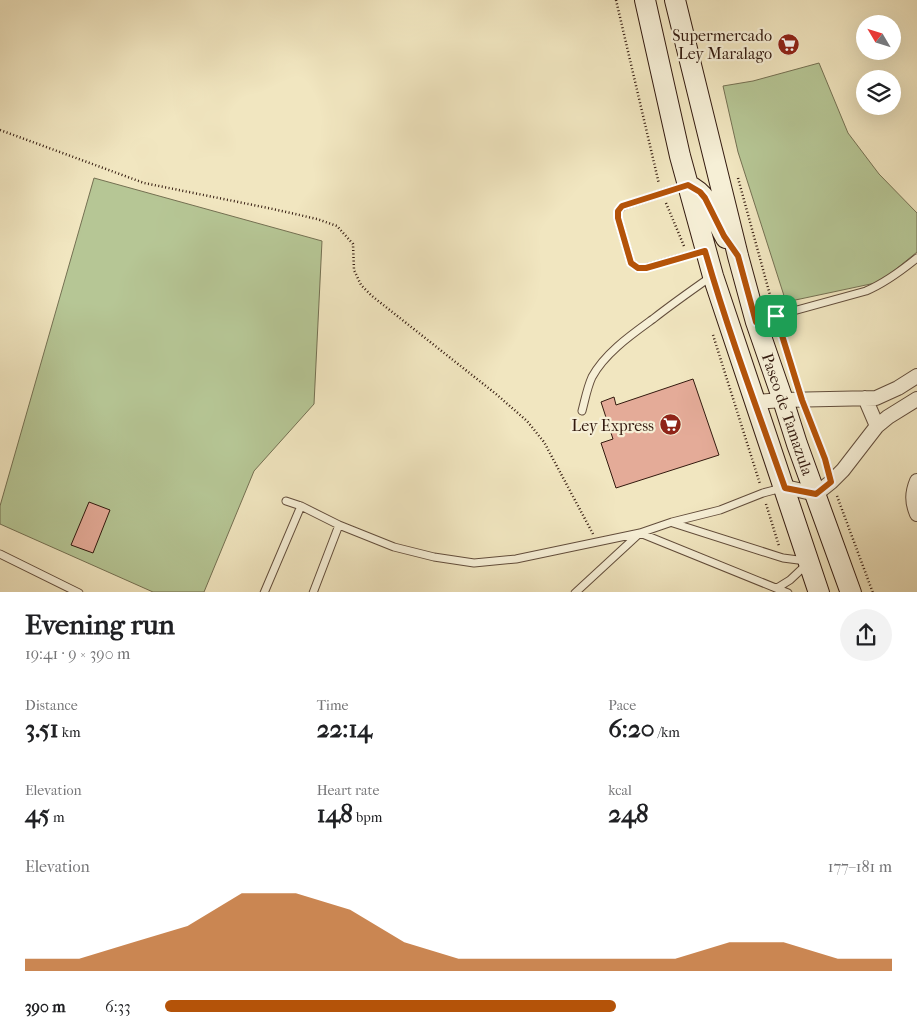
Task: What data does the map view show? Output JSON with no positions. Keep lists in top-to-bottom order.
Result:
{
  "streets": {
    "main road": ["Paseo de Tamazula"]
  },
  "places": {
    "supermarket": ["Supermercado Ley Maralago", "Ley Express"]
  },
  "north": "top left",
  "page": {
    "heading": ["Evening run", "19:41 · 9 × 390 m"],
    "stats": [
      ["Distance", "3.51 km"],
      ["Time", "22:14"],
      ["Pace", "6:20 /km"],
      ["Elevation", "45 m"],
      ["Heart rate", "148 bpm"],
      ["kcal", "248"]
    ],
    "chart": ["Elevation", "177–181 m"],
    "list": [
      {
        "name": "390 m",
        "note": "6:33"
      }
    ]
  }
}
